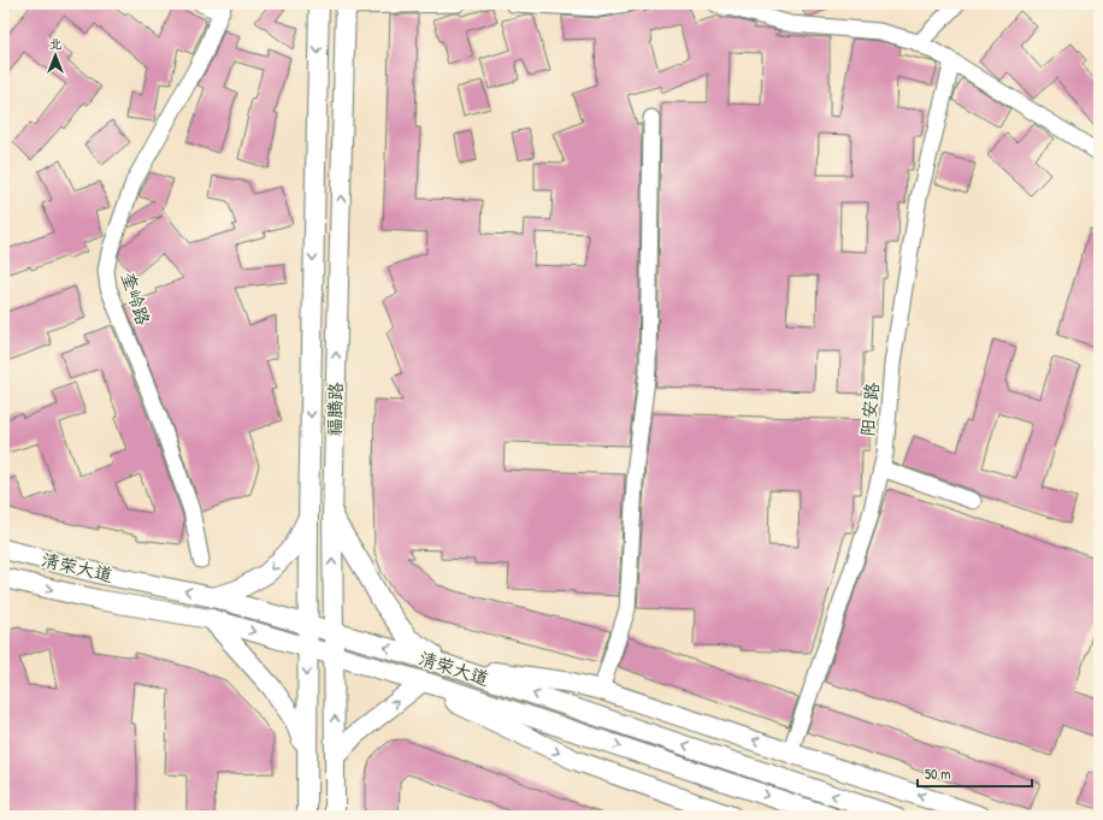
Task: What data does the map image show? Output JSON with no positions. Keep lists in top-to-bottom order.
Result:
{
  "streets": {
    "main road": ["福腾路", "清荣大道"],
    "street": ["奎岭路", "阳安路"]
  },
  "crossings": [
    ["福腾路", "清荣大道"]
  ],
  "scale_bar": "50 m",
  "north": "top"
}
